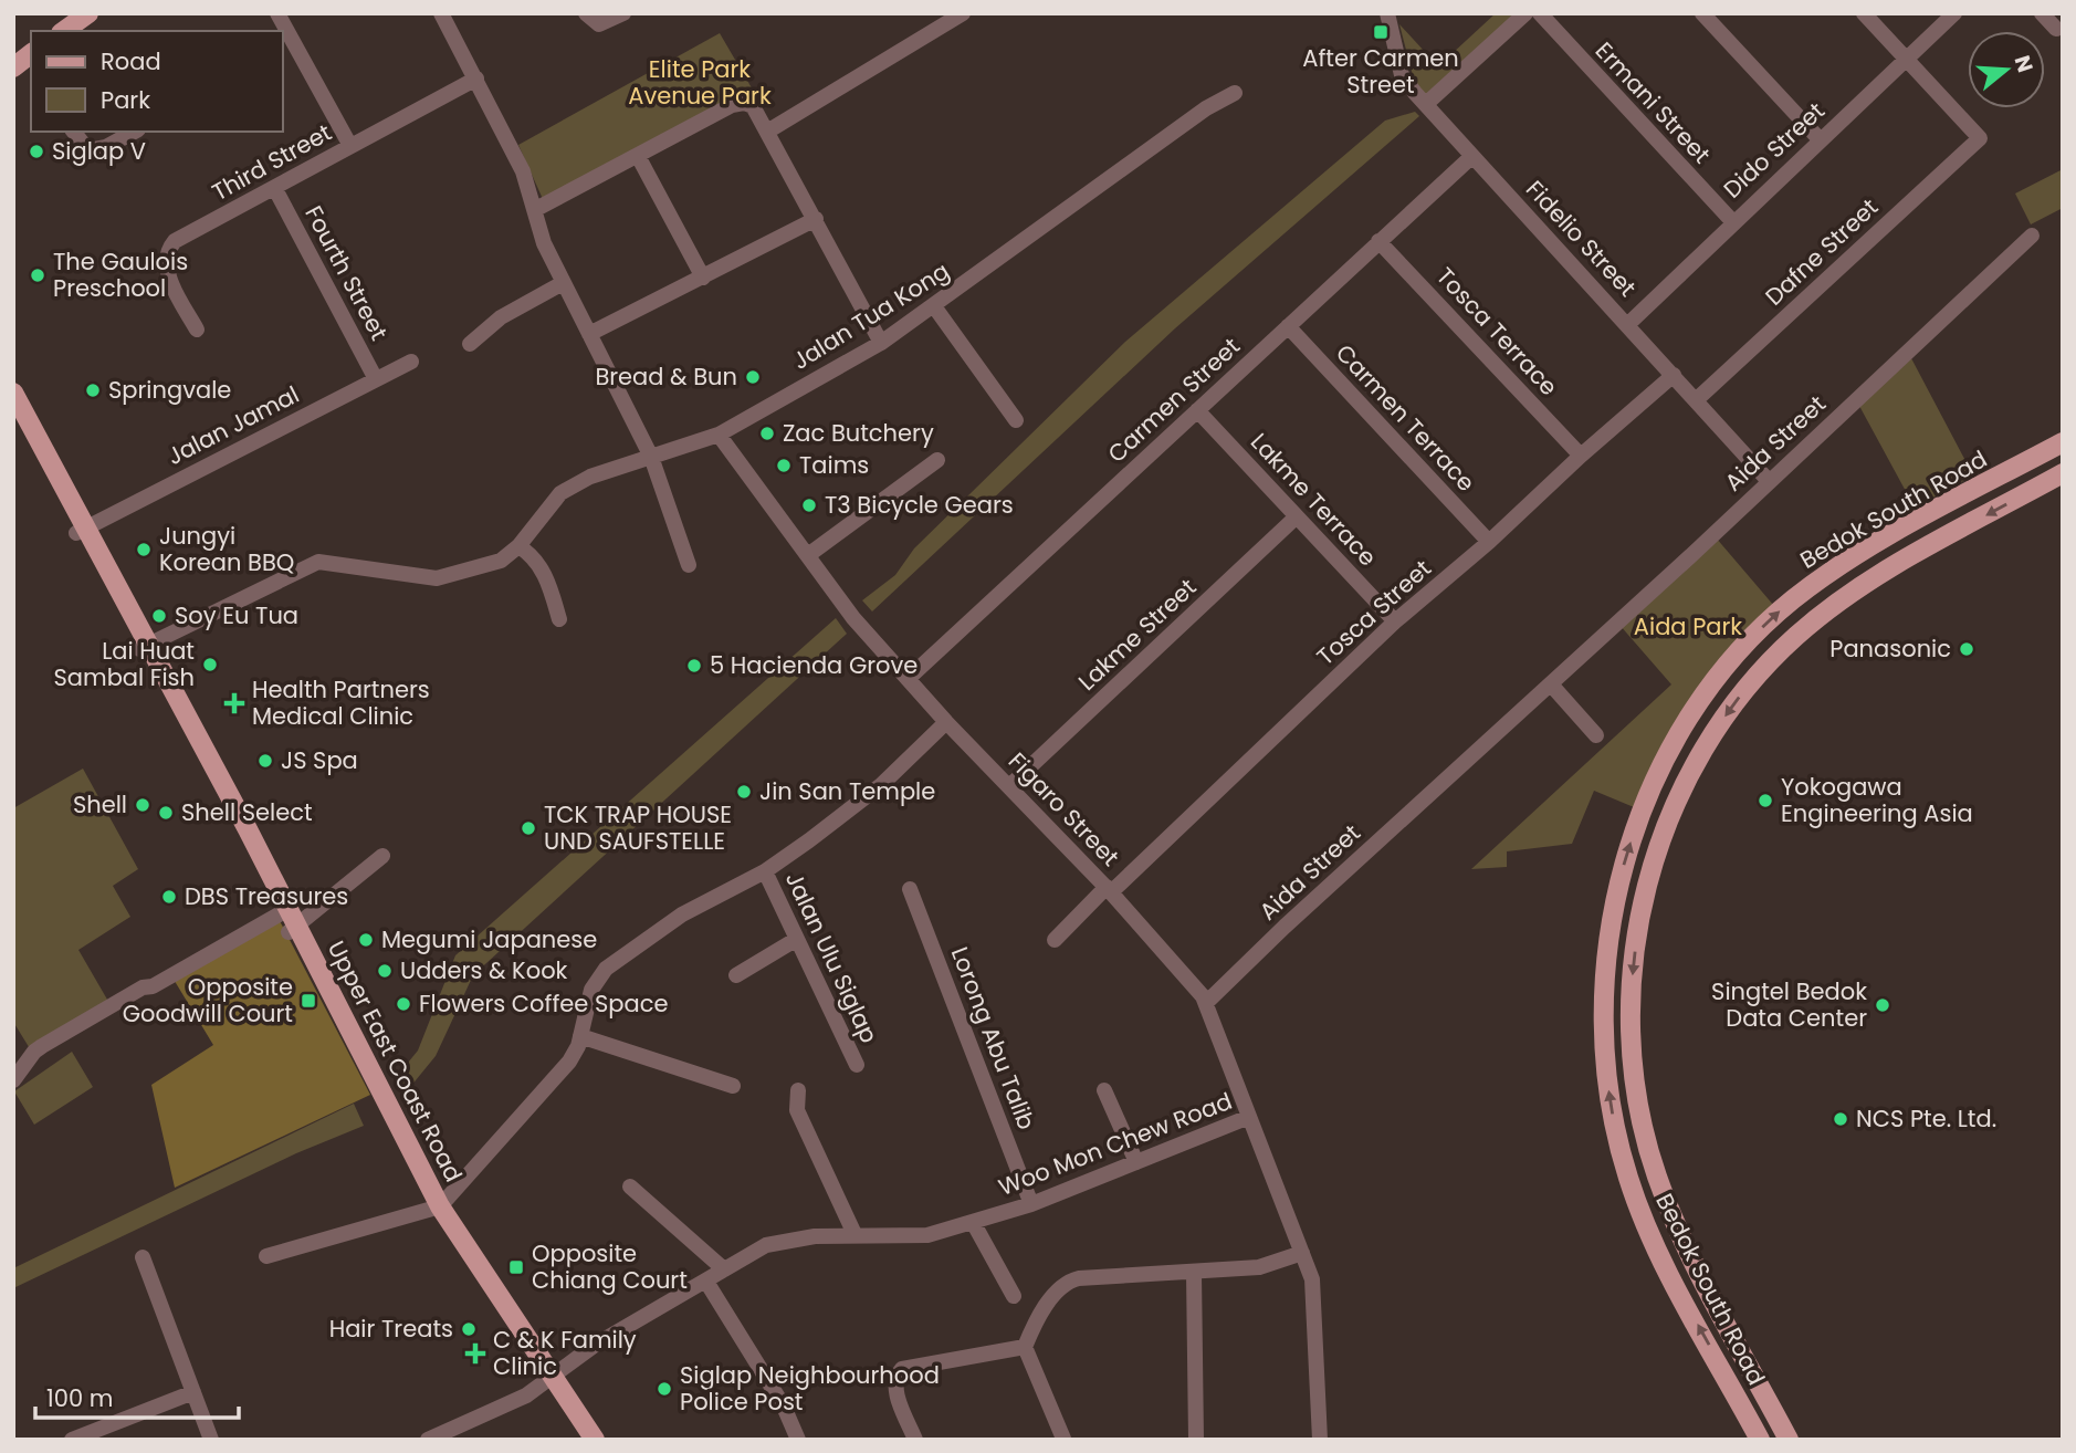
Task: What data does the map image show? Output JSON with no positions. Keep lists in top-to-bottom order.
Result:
{
  "streets": {
    "main road": ["Bedok South Road", "Upper East Coast Road"],
    "street": [
      "Ermani Street",
      "Dido Street",
      "Third Street",
      "Fidelio Street",
      "Dafne Street",
      "Fourth Street",
      "Jalan Tua Kong",
      "Tosca Terrace",
      "Carmen Street",
      "Carmen Terrace",
      "Jalan Jamal",
      "Aida Street",
      "Lakme Terrace",
      "Tosca Street",
      "Lakme Street",
      "Figaro Street",
      "Jalan Ulu Siglap",
      "Lorong Abu Talib",
      "Woo Mon Chew Road"
    ]
  },
  "crossings": [
    ["Ermani Street", "Dido Street"],
    ["Dido Street", "Fidelio Street"],
    ["Dido Street", "Dafne Street"],
    ["Third Street", "Fourth Street"],
    ["Fidelio Street", "Dafne Street"],
    ["Fidelio Street", "Carmen Street"],
    ["Fidelio Street", "Aida Street"],
    ["Fidelio Street", "Tosca Street"],
    ["Fourth Street", "Jalan Jamal"],
    ["Jalan Tua Kong", "Figaro Street"],
    ["Jalan Tua Kong", "Upper East Coast Road"],
    ["Tosca Terrace", "Carmen Street"],
    ["Tosca Terrace", "Tosca Street"],
    ["Carmen Street", "Carmen Terrace"],
    ["Carmen Street", "Lakme Terrace"],
    ["Carmen Street", "Figaro Street"],
    ["Carmen Terrace", "Tosca Street"],
    ["Jalan Jamal", "Upper East Coast Road"],
    ["Aida Street", "Figaro Street"],
    ["Lakme Terrace", "Tosca Street"],
    ["Lakme Terrace", "Lakme Street"],
    ["Tosca Street", "Figaro Street"],
    ["Lakme Street", "Figaro Street"],
    ["Figaro Street", "Jalan Ulu Siglap"],
    ["Figaro Street", "Woo Mon Chew Road"],
    ["Jalan Ulu Siglap", "Upper East Coast Road"],
    ["Lorong Abu Talib", "Woo Mon Chew Road"],
    ["Upper East Coast Road", "Woo Mon Chew Road"]
  ],
  "parks": ["Elite Park Avenue Park", "Aida Park"],
  "places": {
    "transit": ["After Carmen Street", "Opposite Goodwill Court", "Opposite Chiang Court"],
    "other": [
      "Siglap V",
      "The Gaulois Preschool",
      "Bread & Bun",
      "Springvale",
      "Zac Butchery",
      "Taims",
      "T3 Bicycle Gears",
      "Jungyi Korean BBQ",
      "Soy Eu Tua",
      "Panasonic",
      "Lai Huat Sambal Fish",
      "5 Hacienda Grove",
      "JS Spa",
      "Jin San Temple",
      "Yokogawa Engineering Asia",
      "Shell",
      "Shell Select",
      "TCK TRAP HOUSE UND SAUFSTELLE",
      "DBS Treasures",
      "Megumi Japanese",
      "Udders & Kook",
      "Flowers Coffee Space",
      "Singtel Bedok Data Center",
      "NCS Pte. Ltd.",
      "Hair Treats",
      "Siglap Neighbourhood Police Post"
    ],
    "health": ["Health Partners Medical Clinic", "C & K Family Clinic"]
  },
  "legend": ["Road", "Park"],
  "scale_bar": "100 m",
  "north": "right"
}
